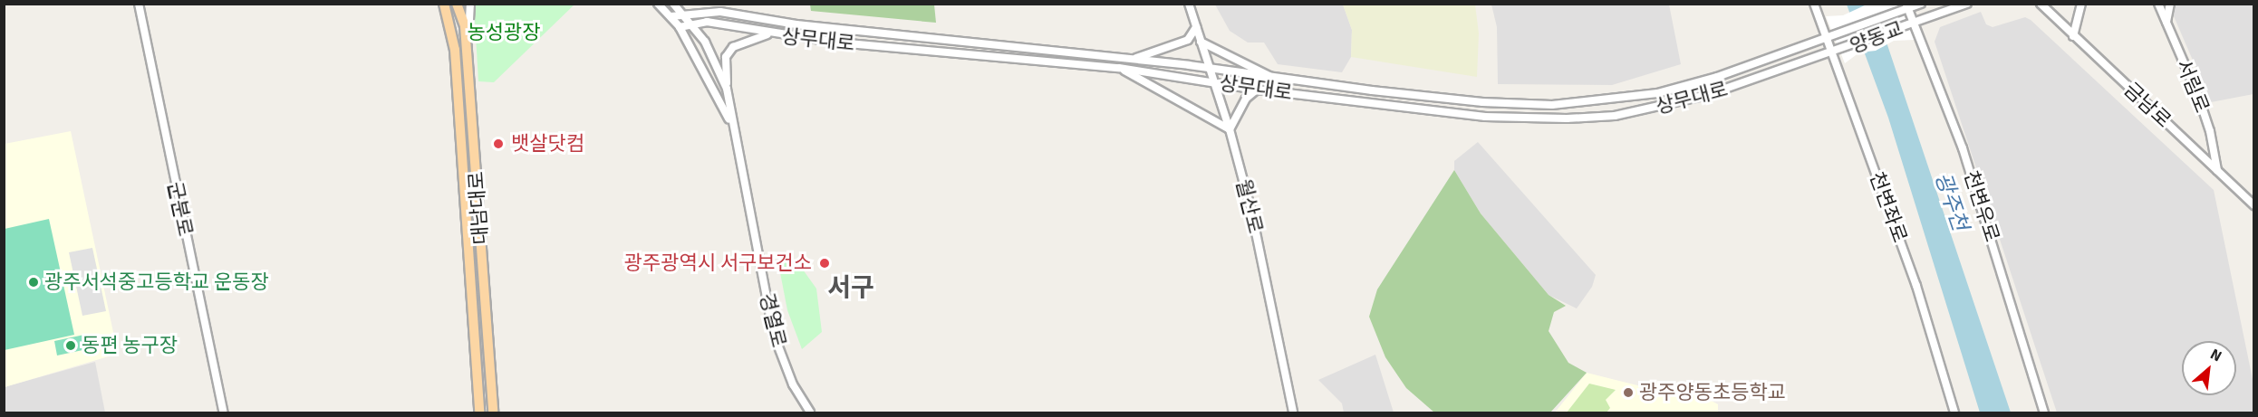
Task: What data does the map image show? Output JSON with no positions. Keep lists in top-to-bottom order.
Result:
{
  "streets": {
    "main road": ["대남대로"],
    "street": [
      "양동교",
      "상무대로",
      "서림로",
      "금남로",
      "월산로",
      "천변우로",
      "천변좌로",
      "군분로",
      "경열로"
    ]
  },
  "crossings": [
    ["양동교", "상무대로"],
    ["양동교", "천변우로"],
    ["양동교", "천변좌로"],
    ["상무대로", "월산로"],
    ["상무대로", "천변우로"],
    ["상무대로", "천변좌로"],
    ["상무대로", "경열로"],
    ["서림로", "금남로"]
  ],
  "districts": ["서구"],
  "water": ["광주천"],
  "parks": ["농성광장"],
  "places": [
    "뱃살닷컴",
    "광주광역시 서구보건소",
    "광주서석중고등학교 운동장",
    "동편 농구장",
    "광주양동초등학교"
  ],
  "north": "top right"
}
